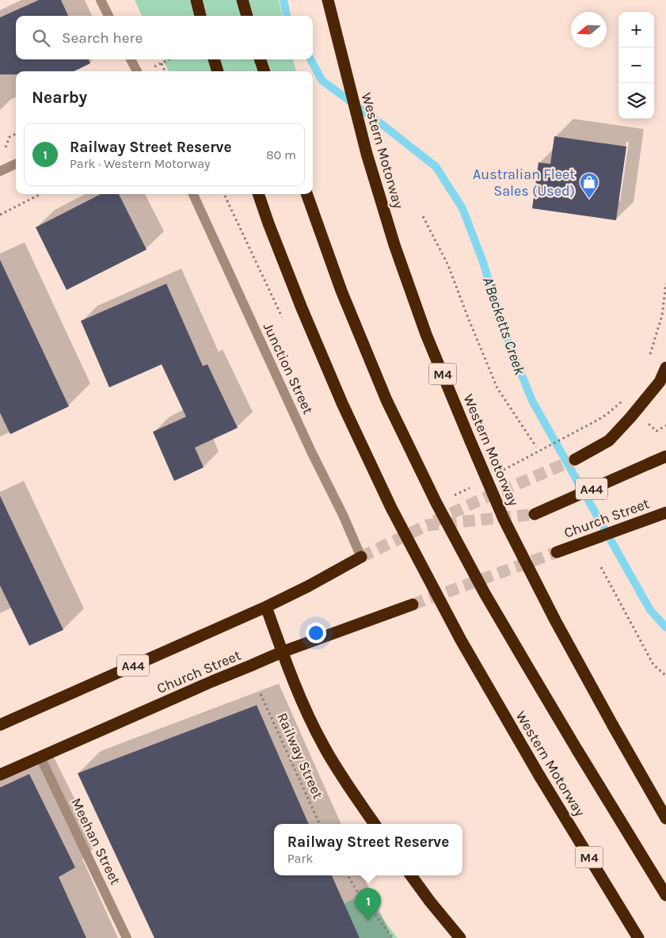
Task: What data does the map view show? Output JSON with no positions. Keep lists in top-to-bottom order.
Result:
{
  "streets": {
    "highway": [
      "Western Motorway",
      "M4",
      "A44",
      "Church Street"
    ],
    "street": ["Junction Street", "Meehan Street"],
    "path": ["Railway Street"]
  },
  "crossings": [
    ["Junction Street", "A44"],
    ["Church Street", "Meehan Street"]
  ],
  "water": ["A'Becketts Creek"],
  "places": {
    "shop": ["Australian Fleet Sales (Used)"]
  },
  "north": "left",
  "page": {
    "map_buttons": ["+", "−"],
    "search": "Search here",
    "heading": "Nearby",
    "list": [
      {
        "mark": "1",
        "name": "Railway Street Reserve",
        "note": "Park · Western Motorway",
        "value": "80 m"
      }
    ],
    "popup": ["Railway Street Reserve", "Park"],
    "pins": "1"
  }
}
